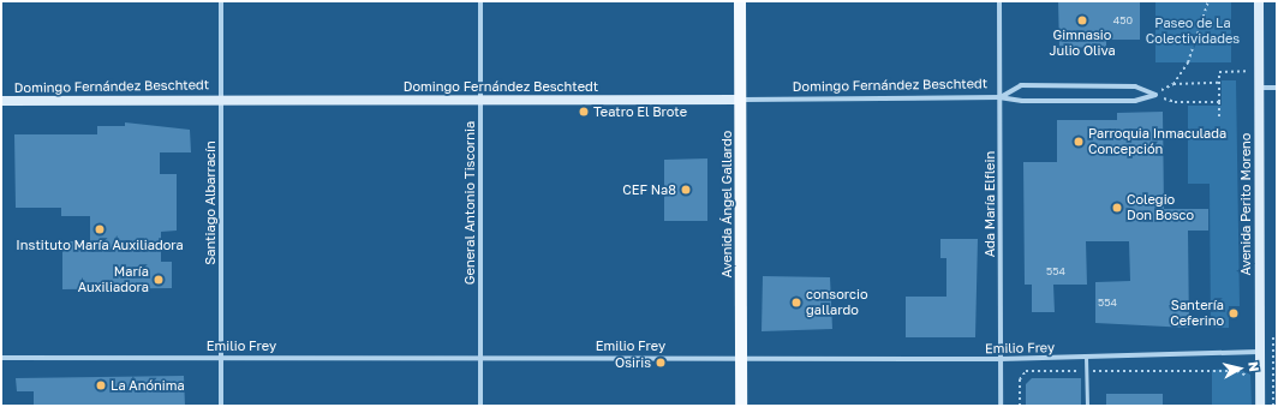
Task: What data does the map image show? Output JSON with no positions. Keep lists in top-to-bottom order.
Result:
{
  "streets": {
    "main road": ["Avenida Ángel Gallardo"],
    "street": [
      "Domingo Fernández Beschtedt",
      "Santiago Albarracín",
      "General Antonio Tiscornia",
      "Ada María Elflein",
      "Avenida Perito Moreno",
      "Emilio Frey"
    ]
  },
  "crossings": [
    ["Domingo Fernández Beschtedt", "Santiago Albarracín"],
    ["Domingo Fernández Beschtedt", "General Antonio Tiscornia"],
    ["Domingo Fernández Beschtedt", "Avenida Ángel Gallardo"],
    ["Domingo Fernández Beschtedt", "Ada María Elflein"],
    ["Santiago Albarracín", "Emilio Frey"],
    ["General Antonio Tiscornia", "Emilio Frey"],
    ["Avenida Ángel Gallardo", "Emilio Frey"],
    ["Ada María Elflein", "Emilio Frey"],
    ["Avenida Perito Moreno", "Emilio Frey"]
  ],
  "parks": ["Paseo de La Colectividades"],
  "places": [
    "Gimnasio Julio Oliva",
    "Teatro El Brote",
    "Parroquia Inmaculada Concepción",
    "CEF Nª8",
    "Colegio Don Bosco",
    "Instituto María Auxiliadora",
    "María Auxiliadora",
    "consorcio gallardo",
    "Santería Ceferino",
    "Osiris",
    "La Anónima"
  ],
  "house_numbers": ["450", "554", "554"],
  "north": "right"
}
